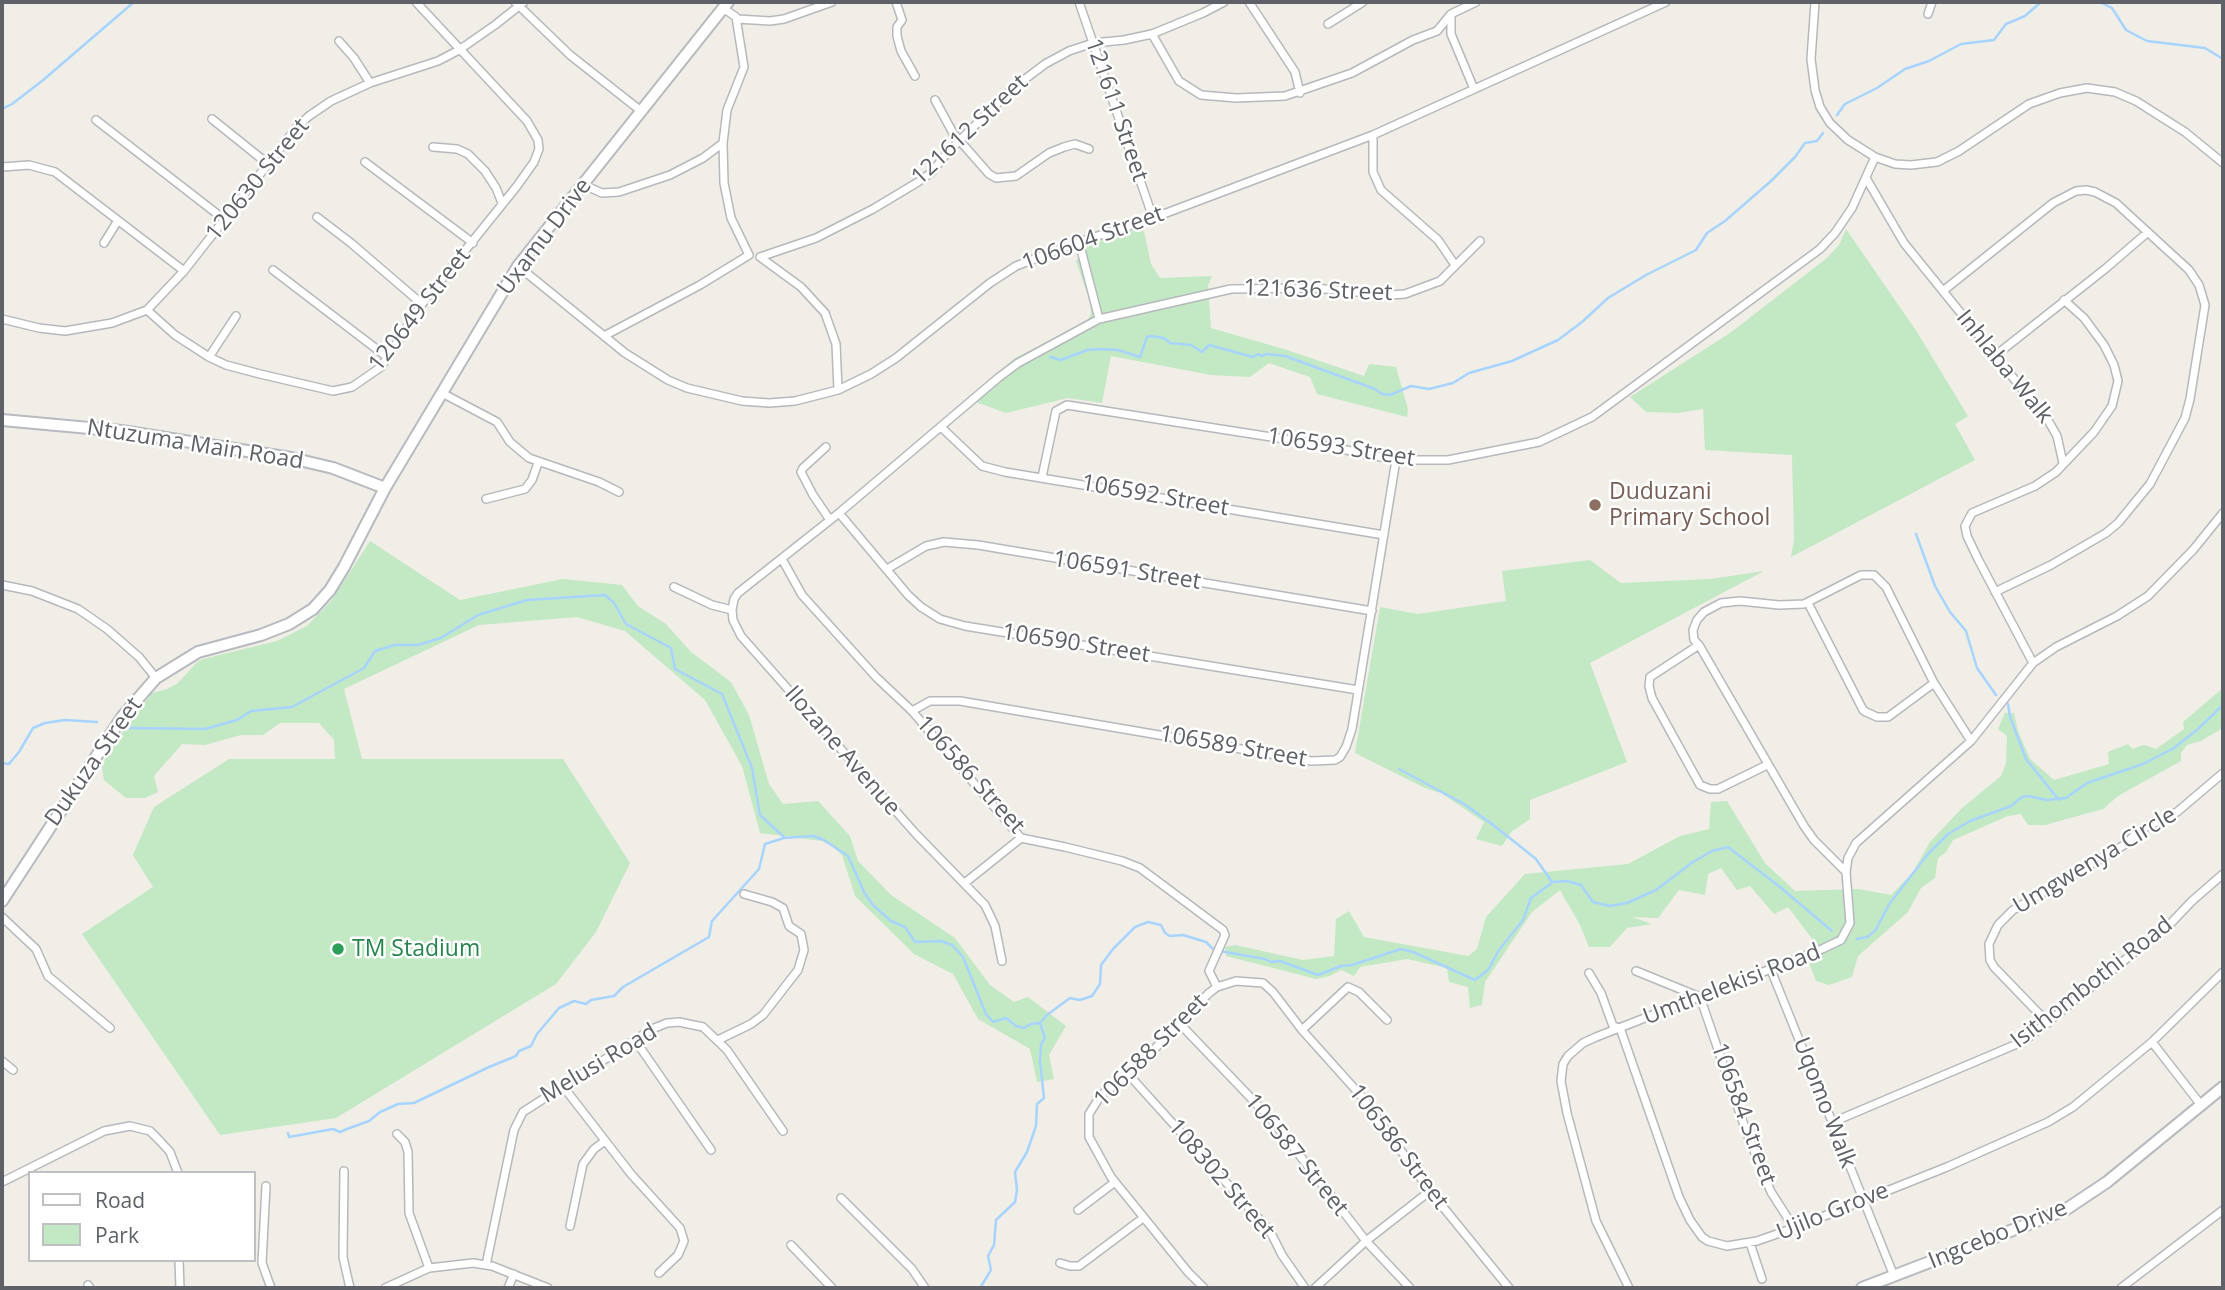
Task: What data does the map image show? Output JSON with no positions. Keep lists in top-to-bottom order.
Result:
{
  "streets": {
    "main road": [
      "Uxamu Drive",
      "Ntuzuma Main Road",
      "Dukuza Street",
      "Ingcebo Drive"
    ],
    "street": [
      "121611 Street",
      "121612 Street",
      "120630 Street",
      "106604 Street",
      "121636 Street",
      "120649 Street",
      "Inhlaba Walk",
      "106593 Street",
      "106592 Street",
      "106591 Street",
      "106590 Street",
      "106589 Street",
      "Ilozane Avenue",
      "106586 Street",
      "Umgwenya Circle",
      "Isithombothi Road",
      "Umthelekisi Road",
      "106588 Street",
      "Melusi Road",
      "Uqomo Walk",
      "106584 Street",
      "106587 Street",
      "108302 Street",
      "Ujilo Grove"
    ]
  },
  "crossings": [
    ["121611 Street", "121612 Street"],
    ["121611 Street", "106604 Street"],
    ["120630 Street", "120649 Street"],
    ["Uxamu Drive", "106604 Street"],
    ["Uxamu Drive", "Ntuzuma Main Road"],
    ["Uxamu Drive", "Dukuza Street"],
    ["Inhlaba Walk", "106593 Street"],
    ["Ntuzuma Main Road", "Dukuza Street"],
    ["106593 Street", "106592 Street"],
    ["106593 Street", "106589 Street"],
    ["106592 Street", "106589 Street"],
    ["106591 Street", "106590 Street"],
    ["106591 Street", "106589 Street"],
    ["106590 Street", "106589 Street"],
    ["106589 Street", "106586 Street"],
    ["106586 Street", "106588 Street"],
    ["Umgwenya Circle", "Isithombothi Road"],
    ["Isithombothi Road", "Uqomo Walk"],
    ["Umthelekisi Road", "Uqomo Walk"],
    ["Umthelekisi Road", "106584 Street"],
    ["Umthelekisi Road", "Ujilo Grove"],
    ["106588 Street", "106587 Street"],
    ["106588 Street", "108302 Street"],
    ["Uqomo Walk", "Ujilo Grove"],
    ["Uqomo Walk", "Ingcebo Drive"],
    ["106584 Street", "Ujilo Grove"]
  ],
  "places": ["Duduzani Primary School", "TM Stadium"],
  "legend": ["Road", "Park"]
}
